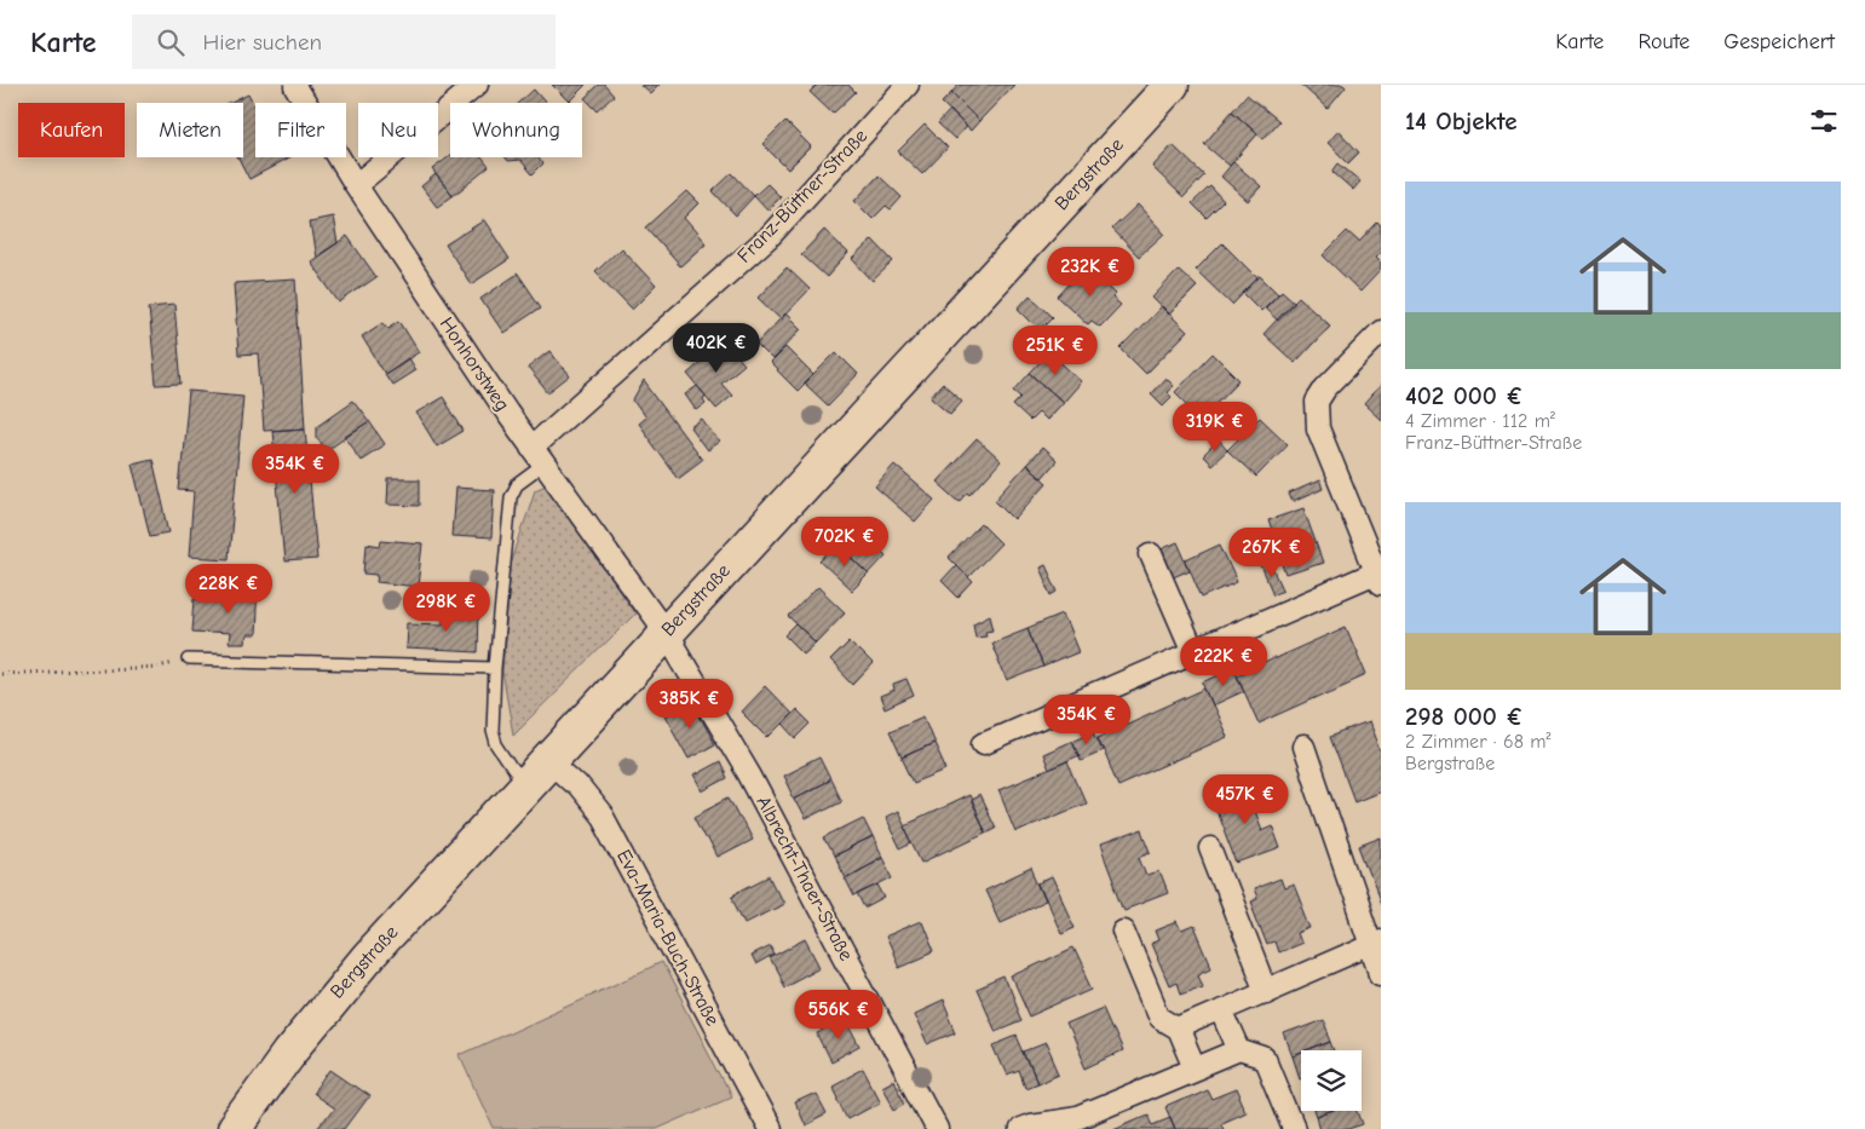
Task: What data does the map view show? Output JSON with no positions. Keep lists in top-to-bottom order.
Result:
{
  "streets": {
    "main road": ["Bergstraße"],
    "street": [
      "Franz-Büttner-Straße",
      "Honhorstweg",
      "Albrecht-Thaer-Straße",
      "Eva-Maria-Buch-Straße"
    ]
  },
  "crossings": [
    ["Bergstraße", "Honhorstweg"],
    ["Bergstraße", "Albrecht-Thaer-Straße"],
    ["Bergstraße", "Eva-Maria-Buch-Straße"],
    ["Franz-Büttner-Straße", "Honhorstweg"],
    ["Honhorstweg", "Albrecht-Thaer-Straße"]
  ],
  "page": {
    "header": "Karte",
    "search": "Hier suchen",
    "nav": ["Karte", "Route", "Gespeichert"],
    "heading": "14 Objekte",
    "chip": [
      "Kaufen",
      "Mieten",
      "Filter",
      "Neu",
      "Wohnung"
    ],
    "list": [
      {
        "name": "402 000 €",
        "note": "4 Zimmer · 112 m² · Franz-Büttner-Straße"
      },
      {
        "name": "298 000 €",
        "note": "2 Zimmer · 68 m² · Bergstraße"
      }
    ],
    "price": [
      "232K €",
      "402K €",
      "251K €",
      "319K €",
      "354K €",
      "702K €",
      "267K €",
      "228K €",
      "298K €",
      "222K €",
      "385K €",
      "354K €",
      "457K €",
      "556K €"
    ]
  }
}
